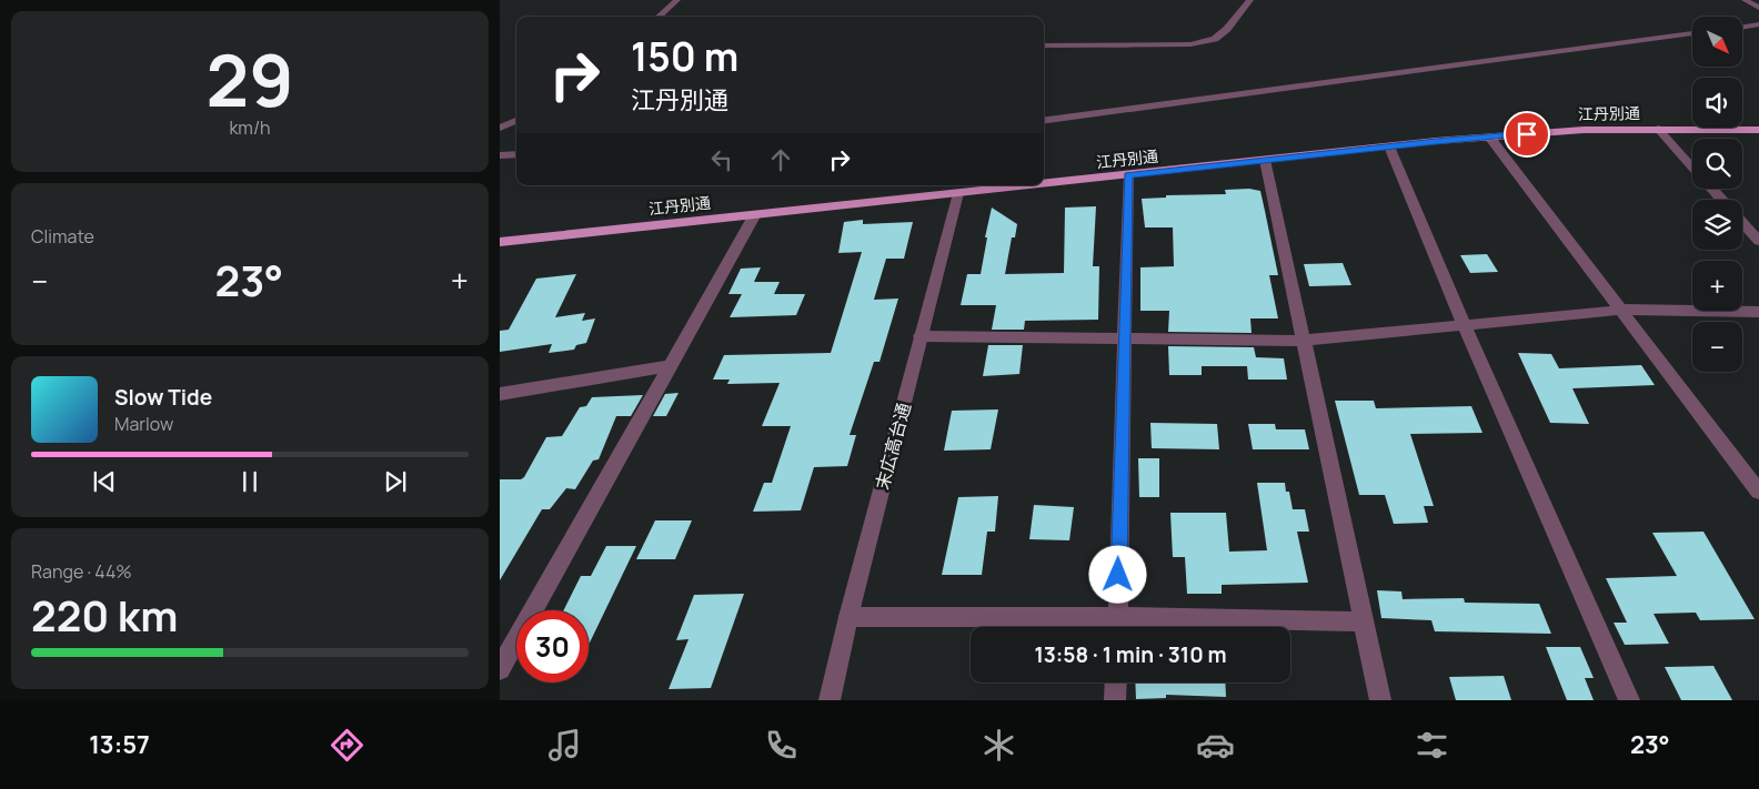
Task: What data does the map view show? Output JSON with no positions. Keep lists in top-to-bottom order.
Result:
{
  "streets": {
    "main road": ["江丹別通"],
    "street": ["末広高台通"]
  },
  "crossings": [
    ["江丹別通", "末広高台通"]
  ],
  "north": "bottom right",
  "page": {
    "tile": [
      ["29", "km/h"],
      "Climate",
      ["Range · 44%", "220 km"]
    ],
    "map_buttons": ["+", "−"],
    "turn": ["150 m", "江丹別通"],
    "heat": ["−", "23°", "+"],
    "song": ["Slow Tide", "Marlow"],
    "limit": "30",
    "trip": "13:58 · 1 min · 310 m",
    "tabs": ["13:57", "23°"]
  }
}
